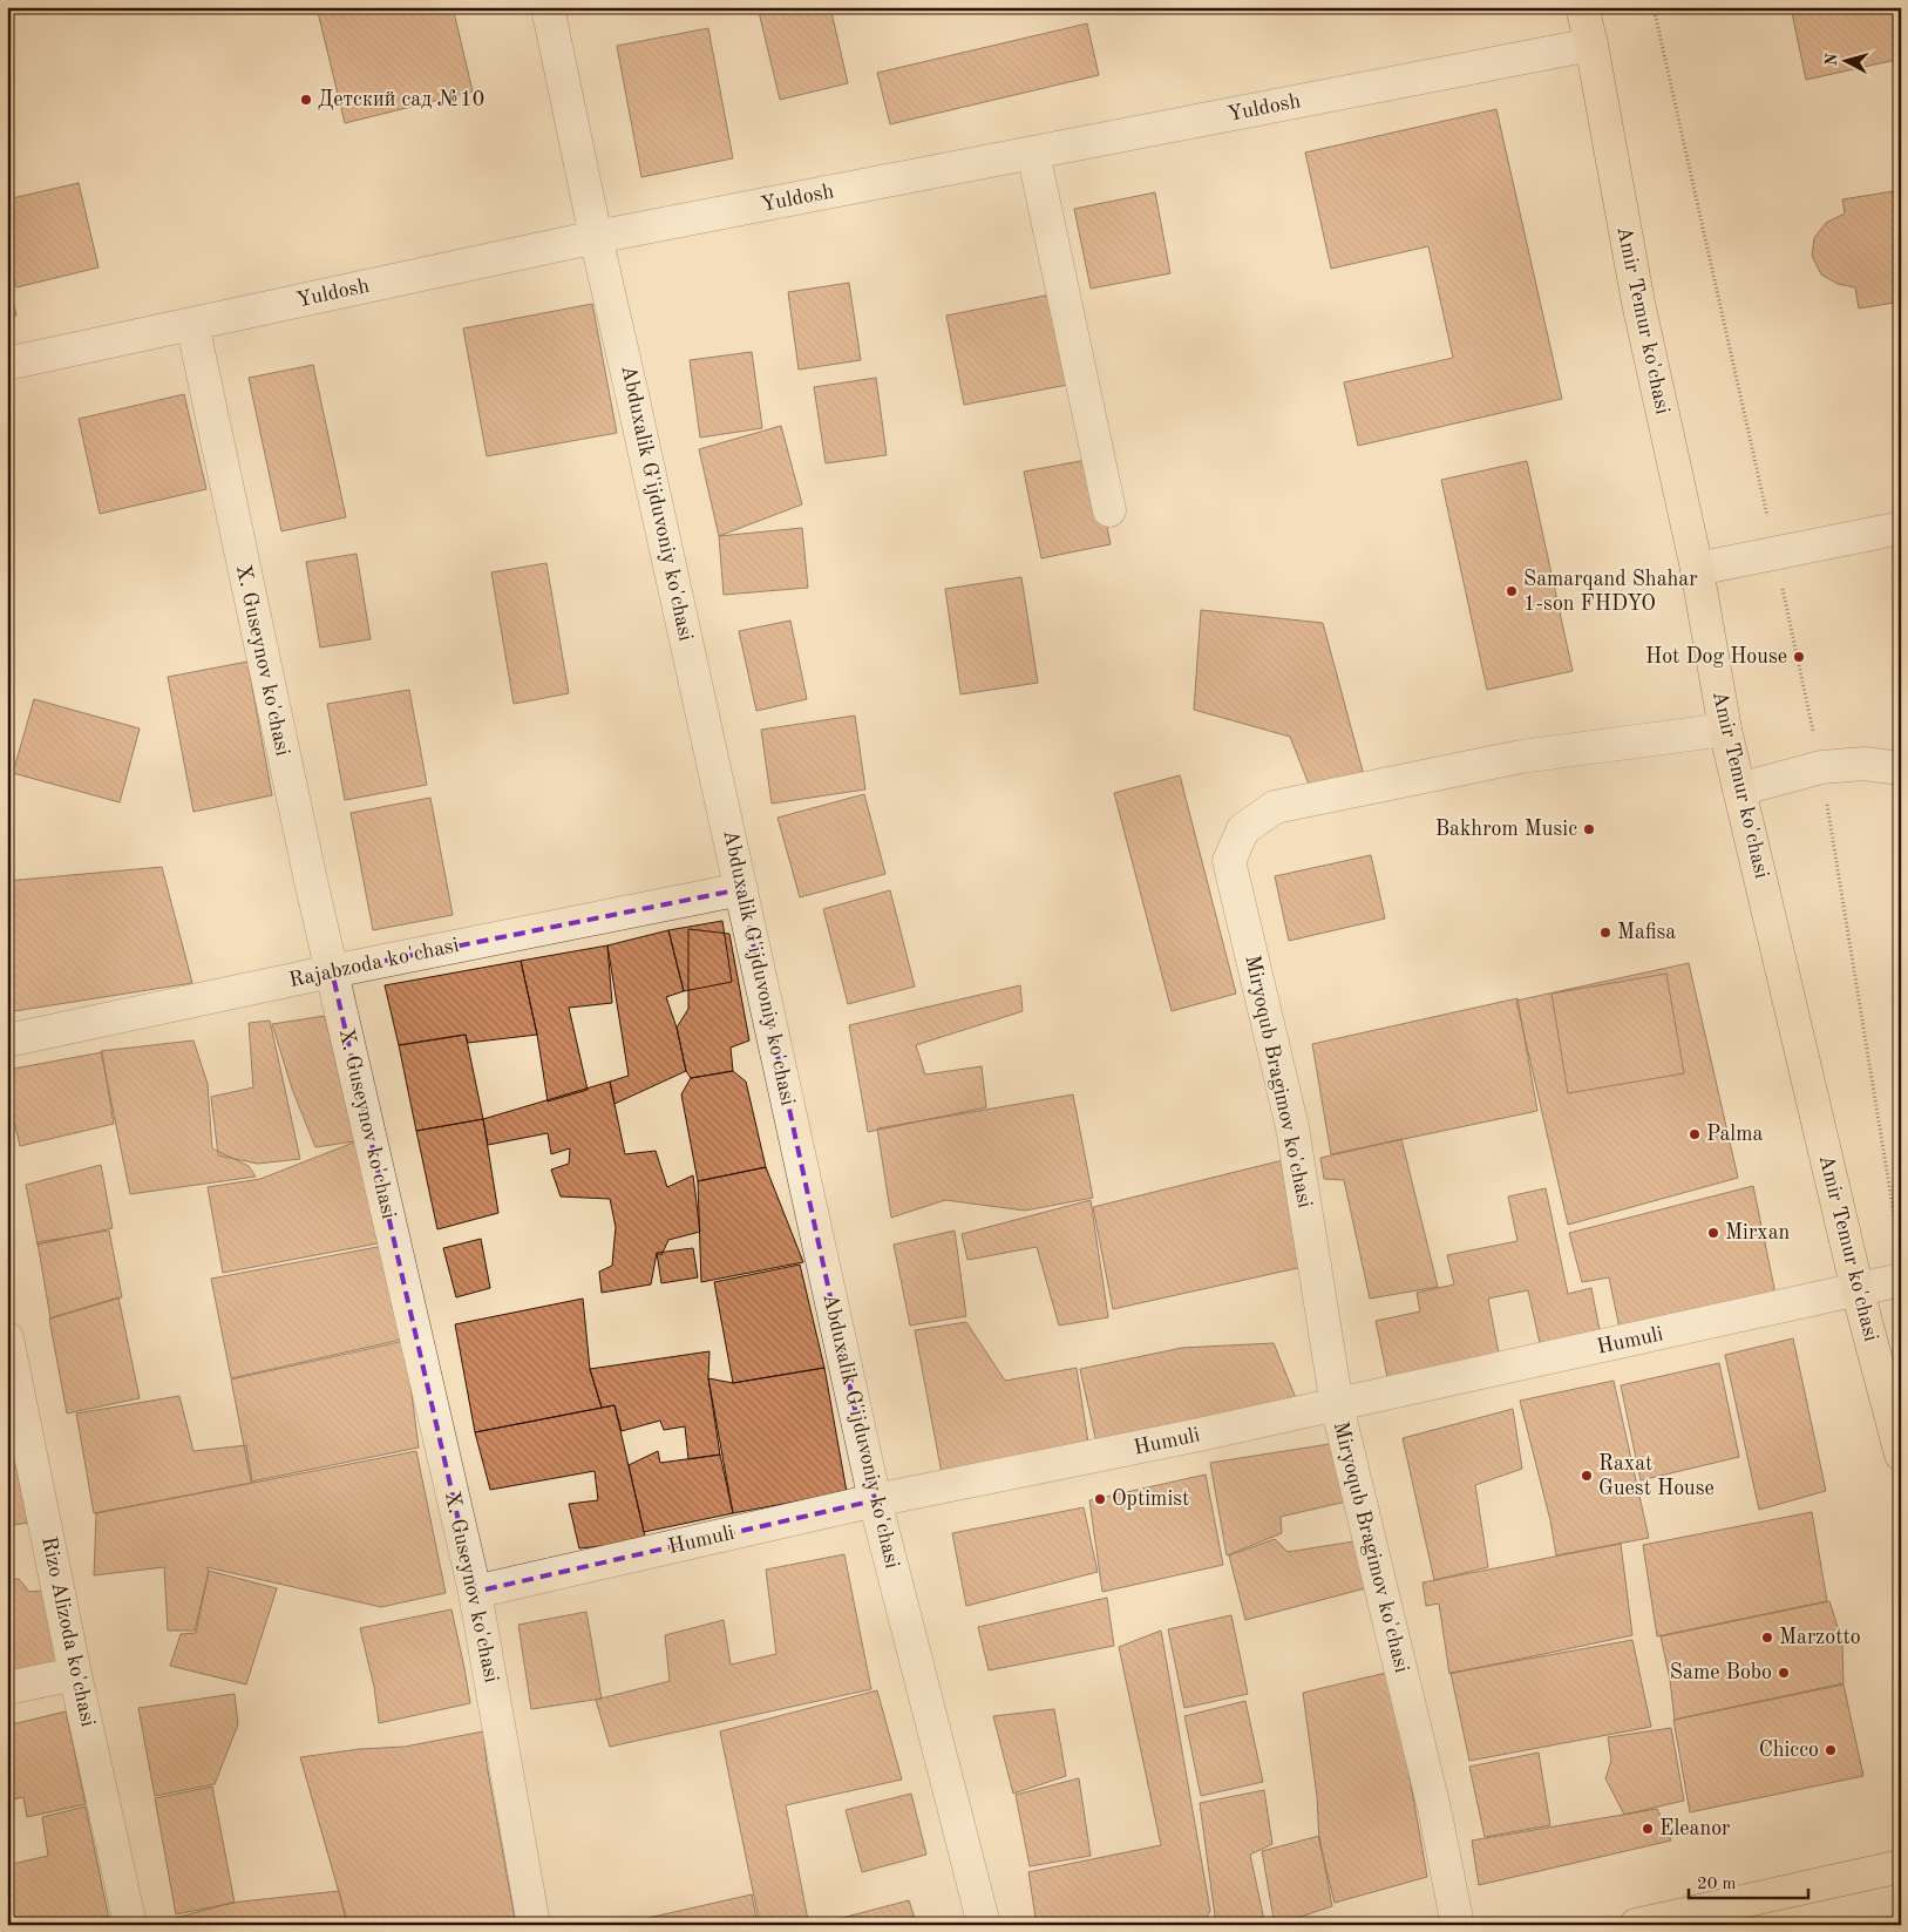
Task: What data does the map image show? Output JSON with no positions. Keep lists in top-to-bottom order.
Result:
{
  "streets": {
    "main road": ["Amir Temur ko'chasi"],
    "street": [
      "Yuldosh",
      "Abduxalik G'ijduvoniy ko'chasi",
      "X. Guseynov ko'chasi",
      "Rajabzoda ko'chasi",
      "Miryoqub Bragimov ko'chasi",
      "Humuli",
      "Rizo Alizoda ko'chasi"
    ]
  },
  "crossings": [
    ["Yuldosh", "Amir Temur ko'chasi"],
    ["Yuldosh", "Abduxalik G'ijduvoniy ko'chasi"],
    ["Yuldosh", "X. Guseynov ko'chasi"],
    ["Amir Temur ko'chasi", "Miryoqub Bragimov ko'chasi"],
    ["Amir Temur ko'chasi", "Humuli"],
    ["Abduxalik G'ijduvoniy ko'chasi", "Rajabzoda ko'chasi"],
    ["Abduxalik G'ijduvoniy ko'chasi", "Humuli"],
    ["X. Guseynov ko'chasi", "Rajabzoda ko'chasi"],
    ["X. Guseynov ko'chasi", "Humuli"],
    ["Miryoqub Bragimov ko'chasi", "Humuli"]
  ],
  "places": [
    "Детский сад №10",
    "Samarqand Shahar 1-son FHDYO",
    "Hot Dog House",
    "Bakhrom Music",
    "Mafisa",
    "Palma",
    "Mirxan",
    "Raxat Guest House",
    "Optimist",
    "Marzotto",
    "Same Bobo",
    "Chicco",
    "Eleanor"
  ],
  "scale_bar": "20 m",
  "north": "left"
}
